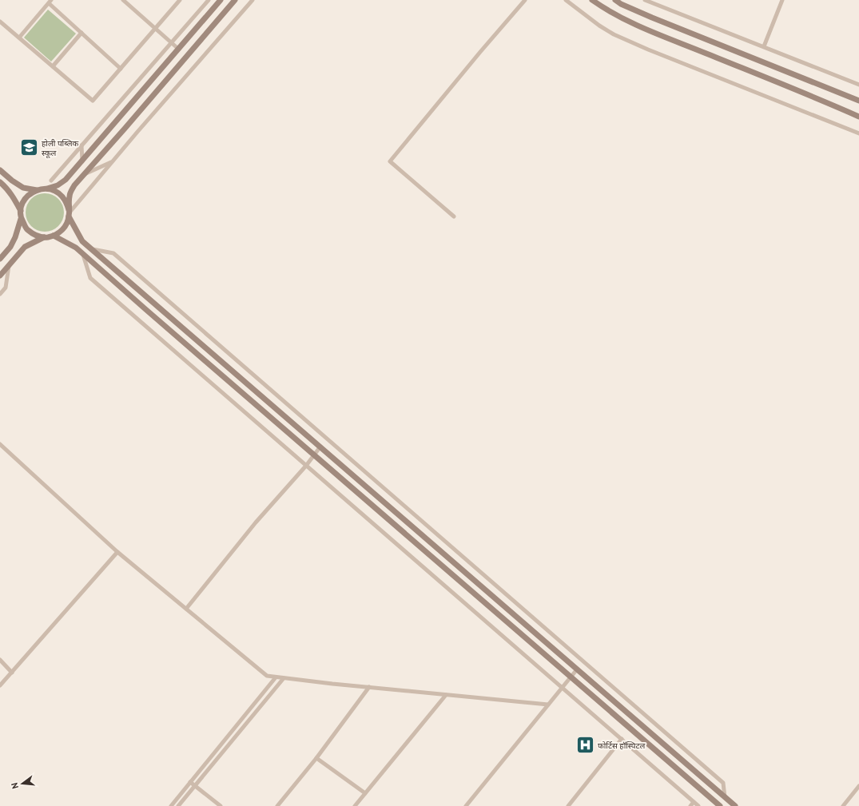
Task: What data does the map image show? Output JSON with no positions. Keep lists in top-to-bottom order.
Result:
{
  "places": {
    "school or university": ["होली पब्लिक स्कूल"],
    "hospital": ["फोर्टिस हॉस्पिटल"]
  },
  "north": "left"
}
